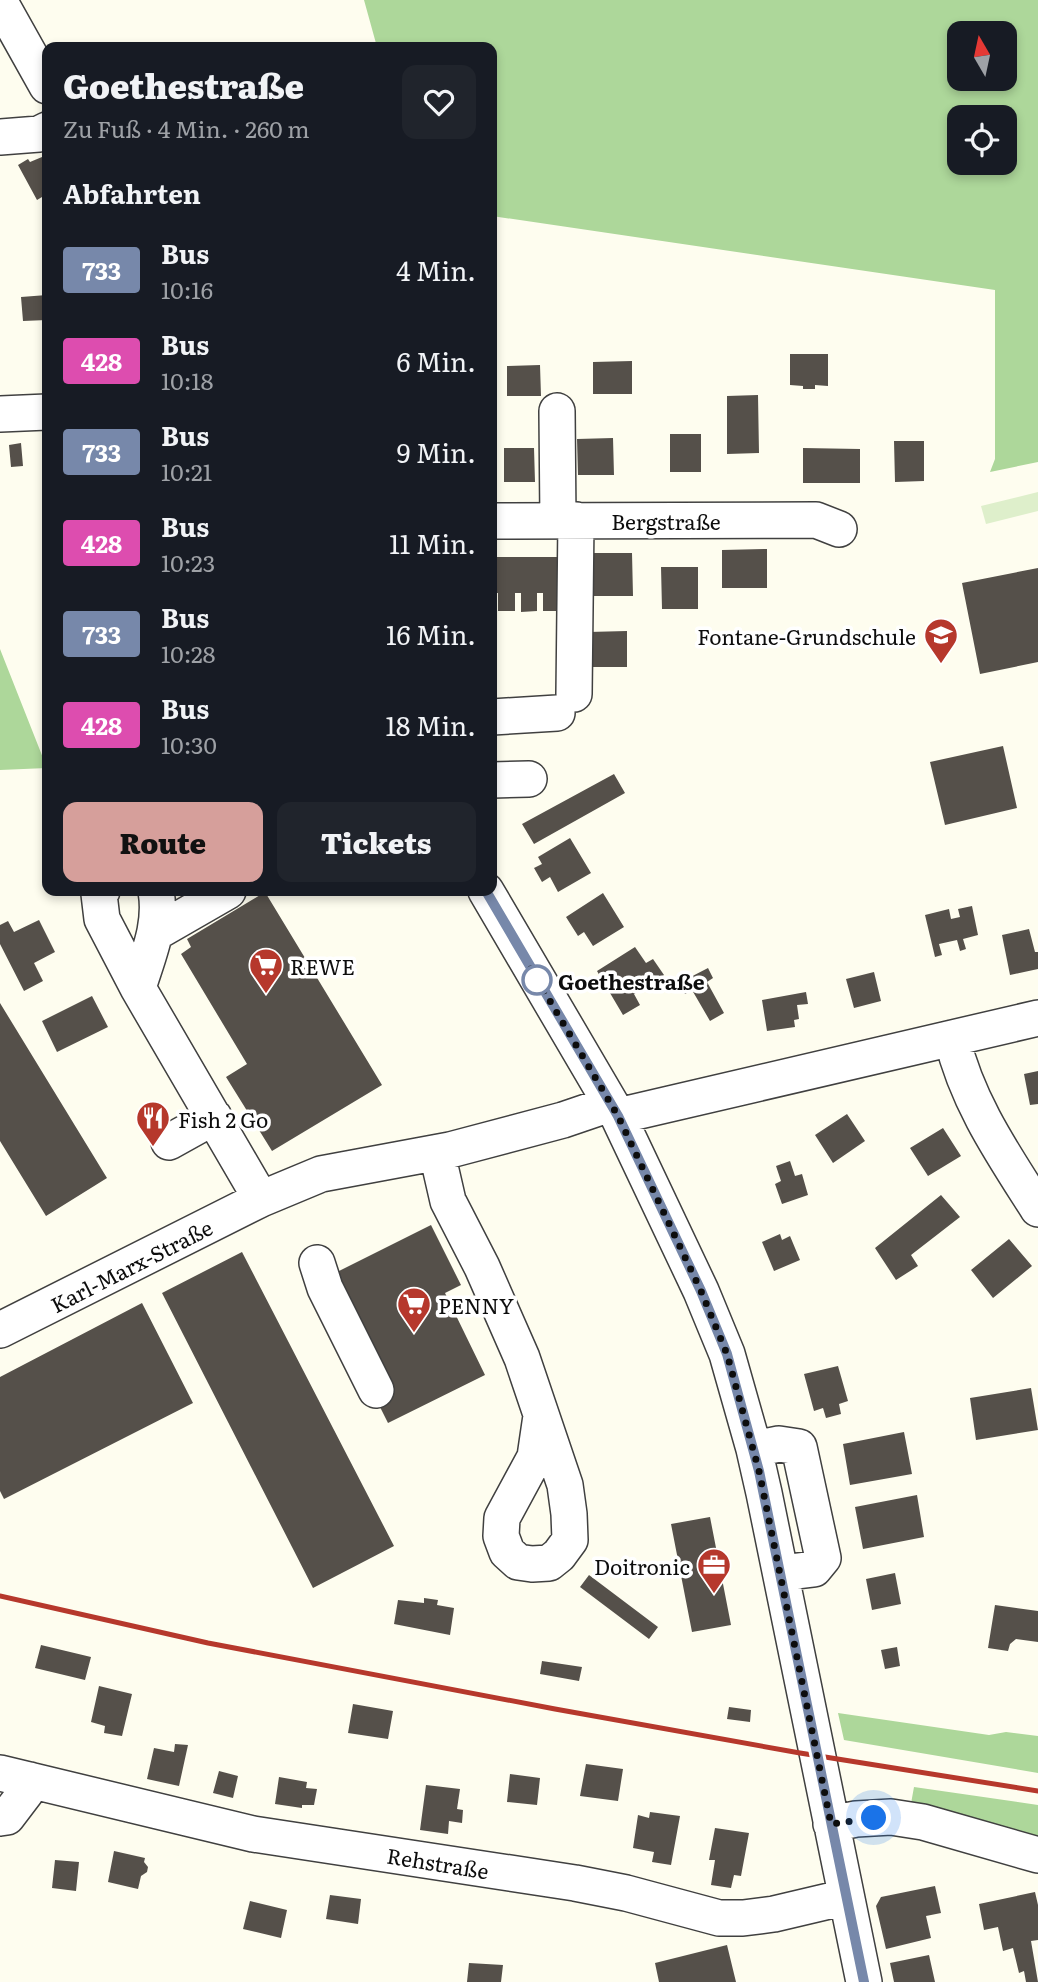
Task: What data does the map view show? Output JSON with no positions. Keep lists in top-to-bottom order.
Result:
{
  "streets": {
    "street": ["Bergstraße", "Karl-Marx-Straße", "Rehstraße"]
  },
  "places": {
    "school or university": ["Fontane-Grundschule"],
    "other": ["Goethestraße"],
    "supermarket": ["REWE", "PENNY"],
    "restaurant": ["Fish 2 Go"],
    "office": ["Doitronic"]
  },
  "lines": ["bus line 733"],
  "north": "top",
  "page": {
    "heading": [
      ["Goethestraße", "Zu Fuß · 4 Min. · 260 m"],
      "Abfahrten"
    ],
    "list": [
      {
        "mark": "733",
        "name": "Bus",
        "note": "10:16",
        "value": "4 Min."
      },
      {
        "mark": "428",
        "name": "Bus",
        "note": "10:18",
        "value": "6 Min."
      },
      {
        "mark": "733",
        "name": "Bus",
        "note": "10:21",
        "value": "9 Min."
      },
      {
        "mark": "428",
        "name": "Bus",
        "note": "10:23",
        "value": "11 Min."
      },
      {
        "mark": "733",
        "name": "Bus",
        "note": "10:28",
        "value": "16 Min."
      },
      {
        "mark": "428",
        "name": "Bus",
        "note": "10:30",
        "value": "18 Min."
      }
    ],
    "buttons": ["Route", "Tickets"]
  }
}
